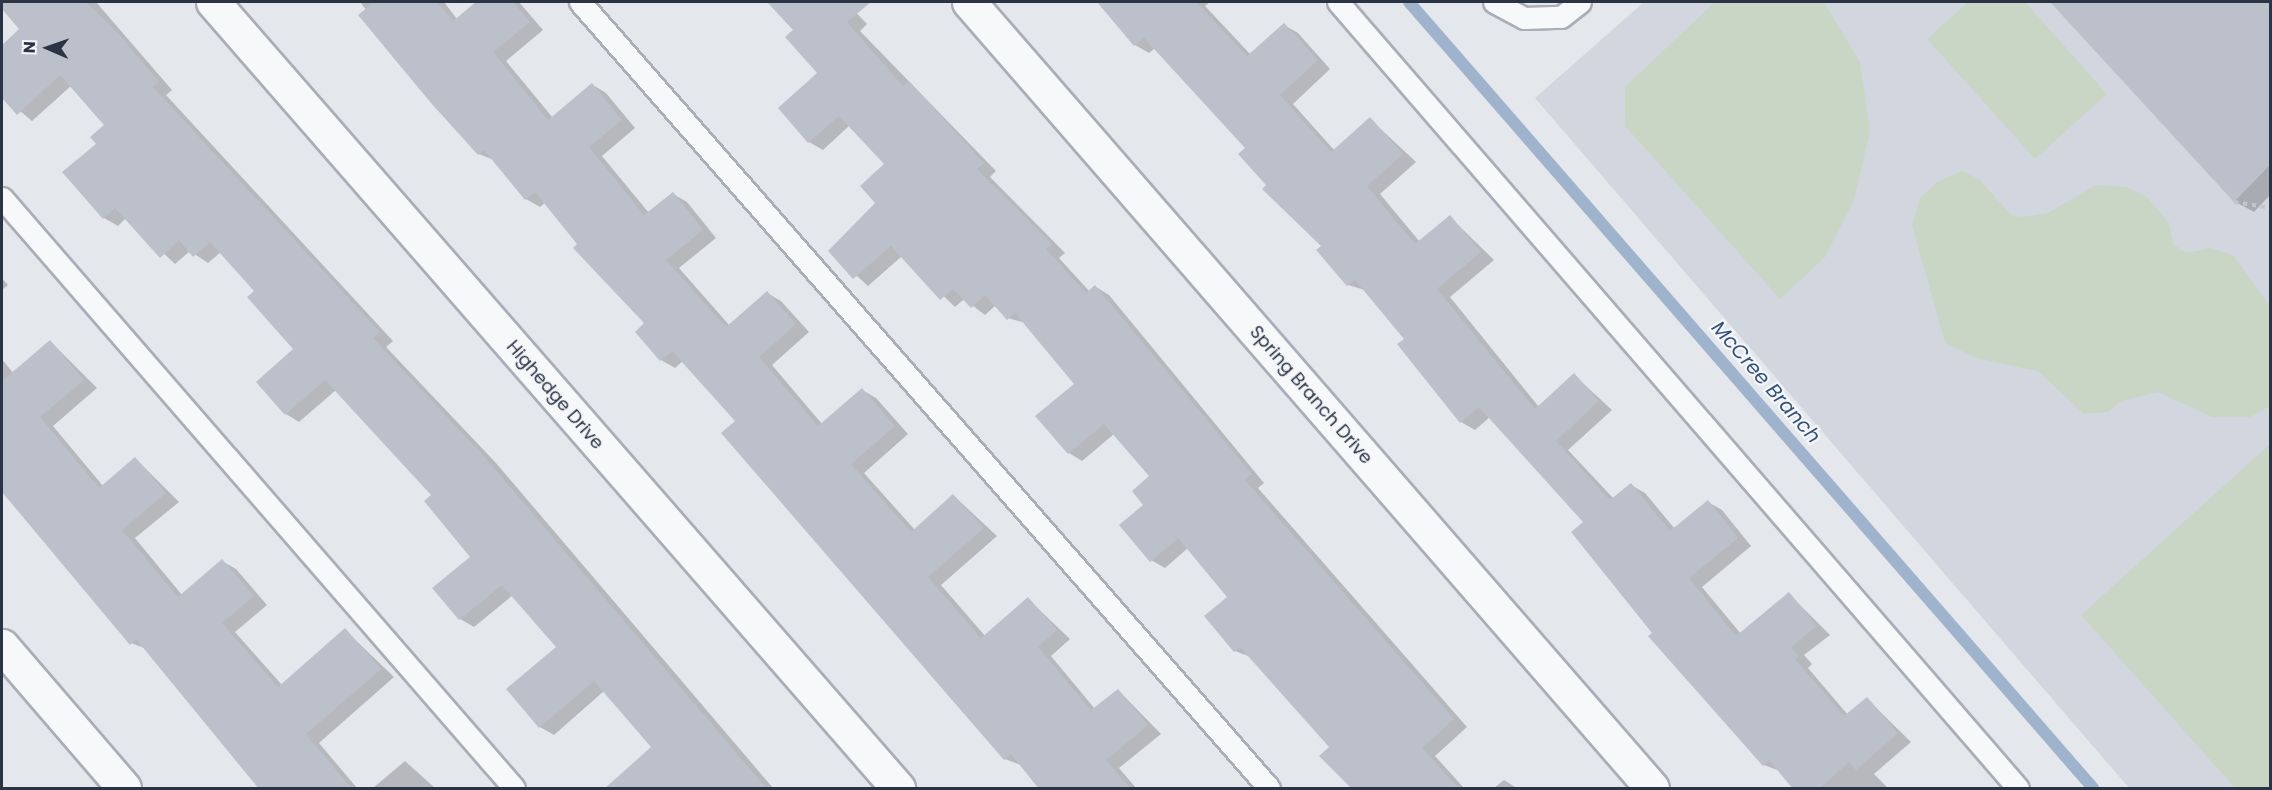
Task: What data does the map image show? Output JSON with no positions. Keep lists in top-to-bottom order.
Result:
{
  "streets": {
    "street": ["Highedge Drive", "Spring Branch Drive"]
  },
  "water": ["McCree Branch"],
  "north": "left"
}
